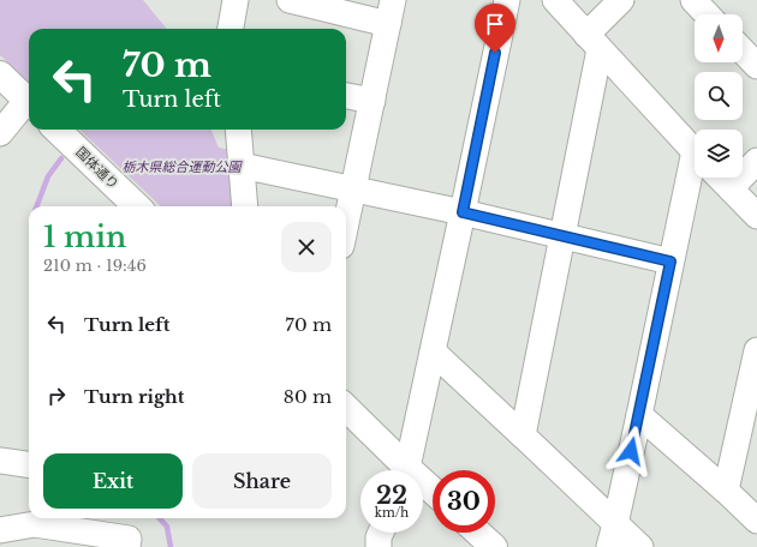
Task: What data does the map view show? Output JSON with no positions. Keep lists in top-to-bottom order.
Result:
{
  "streets": {
    "main road": ["国体通り"]
  },
  "parks": ["栃木県総合運動公園"],
  "north": "bottom",
  "page": {
    "turn": ["70 m", "Turn left"],
    "heading": ["1 min", "210 m · 19:46"],
    "list": [
      {
        "name": "Turn left",
        "value": "70 m"
      },
      {
        "name": "Turn right",
        "value": "80 m"
      }
    ],
    "buttons": ["Exit", "Share"],
    "speed": "22 km/h",
    "limit": "30"
  }
}
